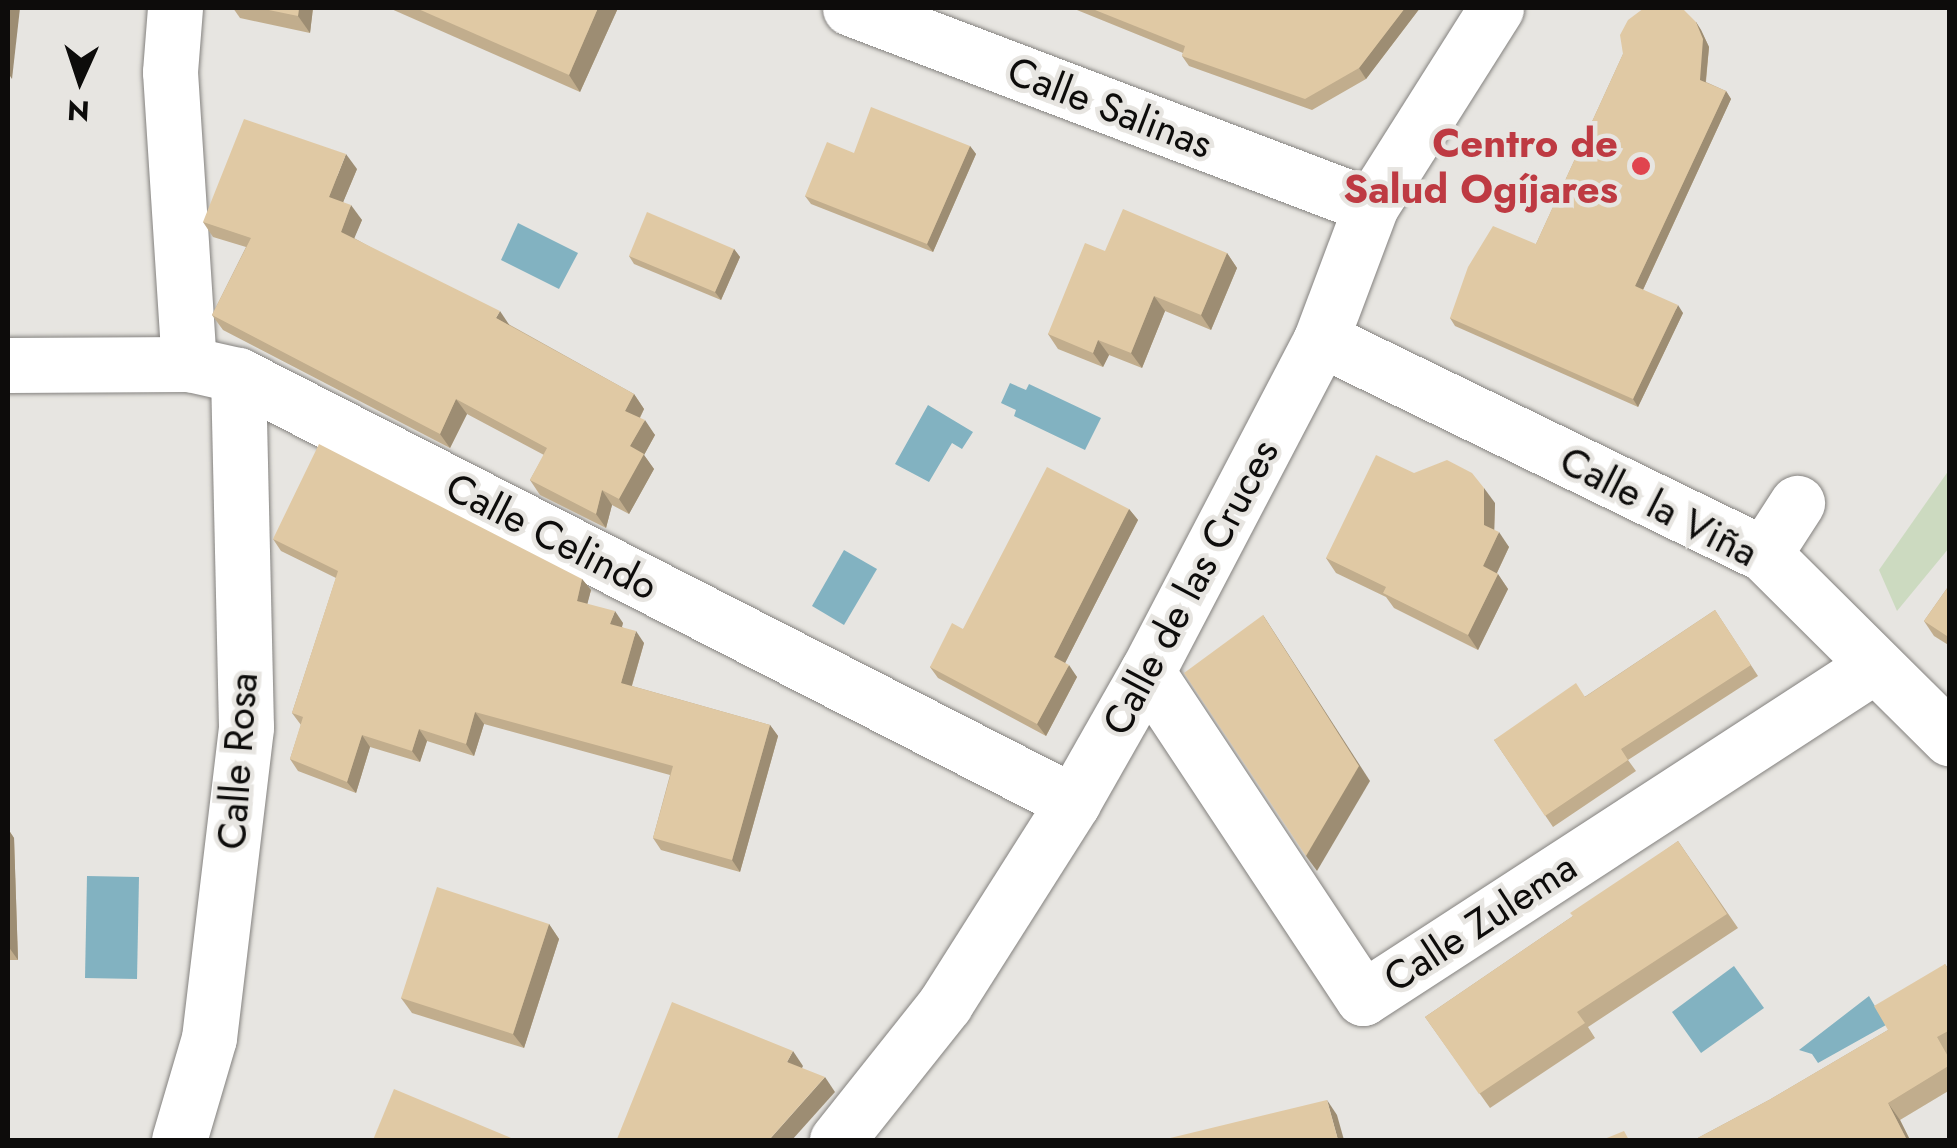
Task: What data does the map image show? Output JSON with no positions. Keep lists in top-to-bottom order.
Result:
{
  "streets": {
    "street": [
      "Calle Salinas",
      "Calle la Viña",
      "Calle Celindo",
      "Calle de las Cruces",
      "Calle Rosa",
      "Calle Zulema"
    ]
  },
  "crossings": [
    ["Calle Salinas", "Calle de las Cruces"],
    ["Calle la Viña", "Calle de las Cruces"],
    ["Calle la Viña", "Calle Zulema"],
    ["Calle Celindo", "Calle de las Cruces"],
    ["Calle Celindo", "Calle Rosa"],
    ["Calle de las Cruces", "Calle Zulema"]
  ],
  "places": ["Centro de Salud Ogíjares"],
  "north": "bottom"
}
